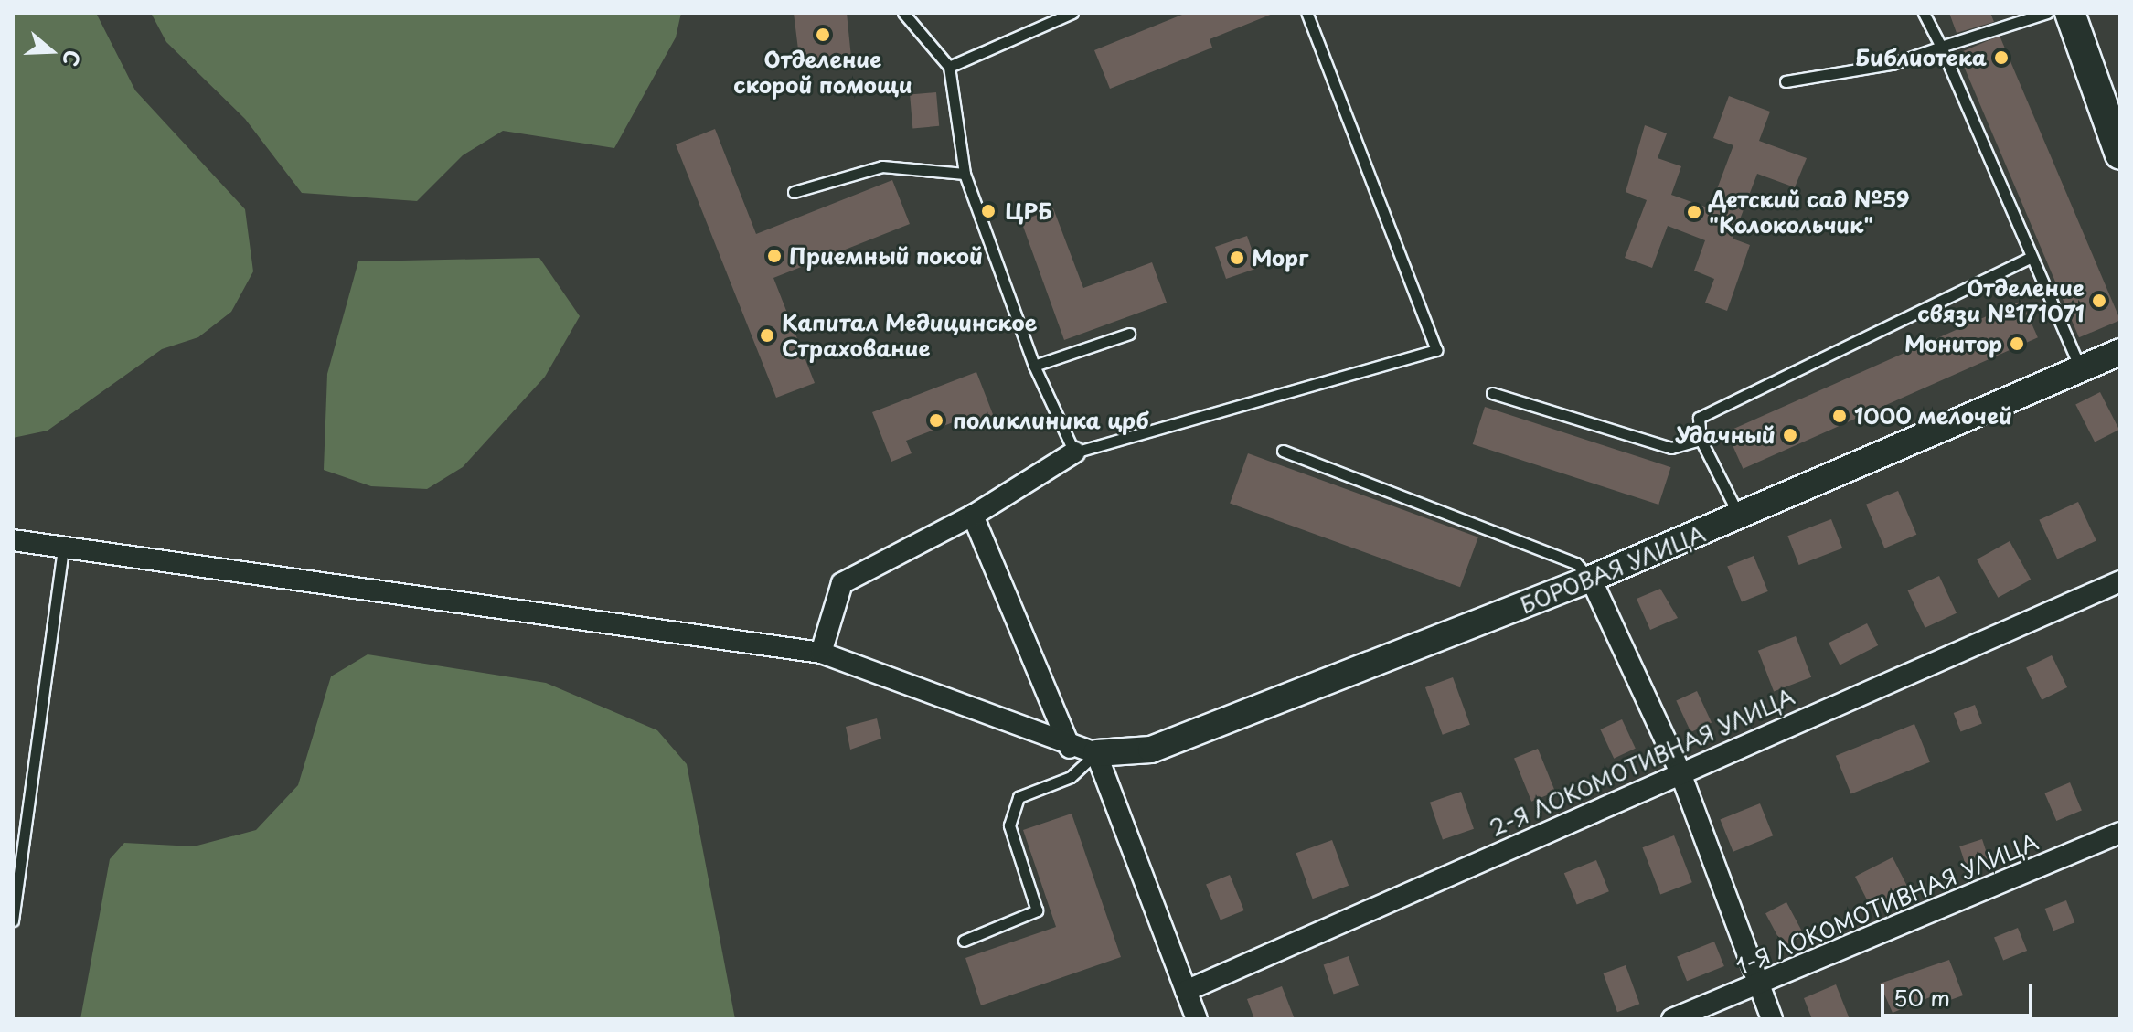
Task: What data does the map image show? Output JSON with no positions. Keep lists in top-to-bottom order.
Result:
{
  "streets": {
    "street": ["БОРОВАЯ УЛИЦА", "2-Я ЛОКОМОТИВНАЯ УЛИЦА", "1-Я ЛОКОМОТИВНАЯ УЛИЦА"]
  },
  "places": [
    "Отделение скорой помощи",
    "Библиотека",
    "ЦРБ",
    "Детский сад №59 \"Колокольчик\"",
    "Приемный покой",
    "Морг",
    "Отделение связи №171071",
    "Капитал Медицинское Страхование",
    "Монитор",
    "1000 мелочей",
    "поликлиника црб",
    "Удачный"
  ],
  "scale_bar": "50 m",
  "north": "right"
}
